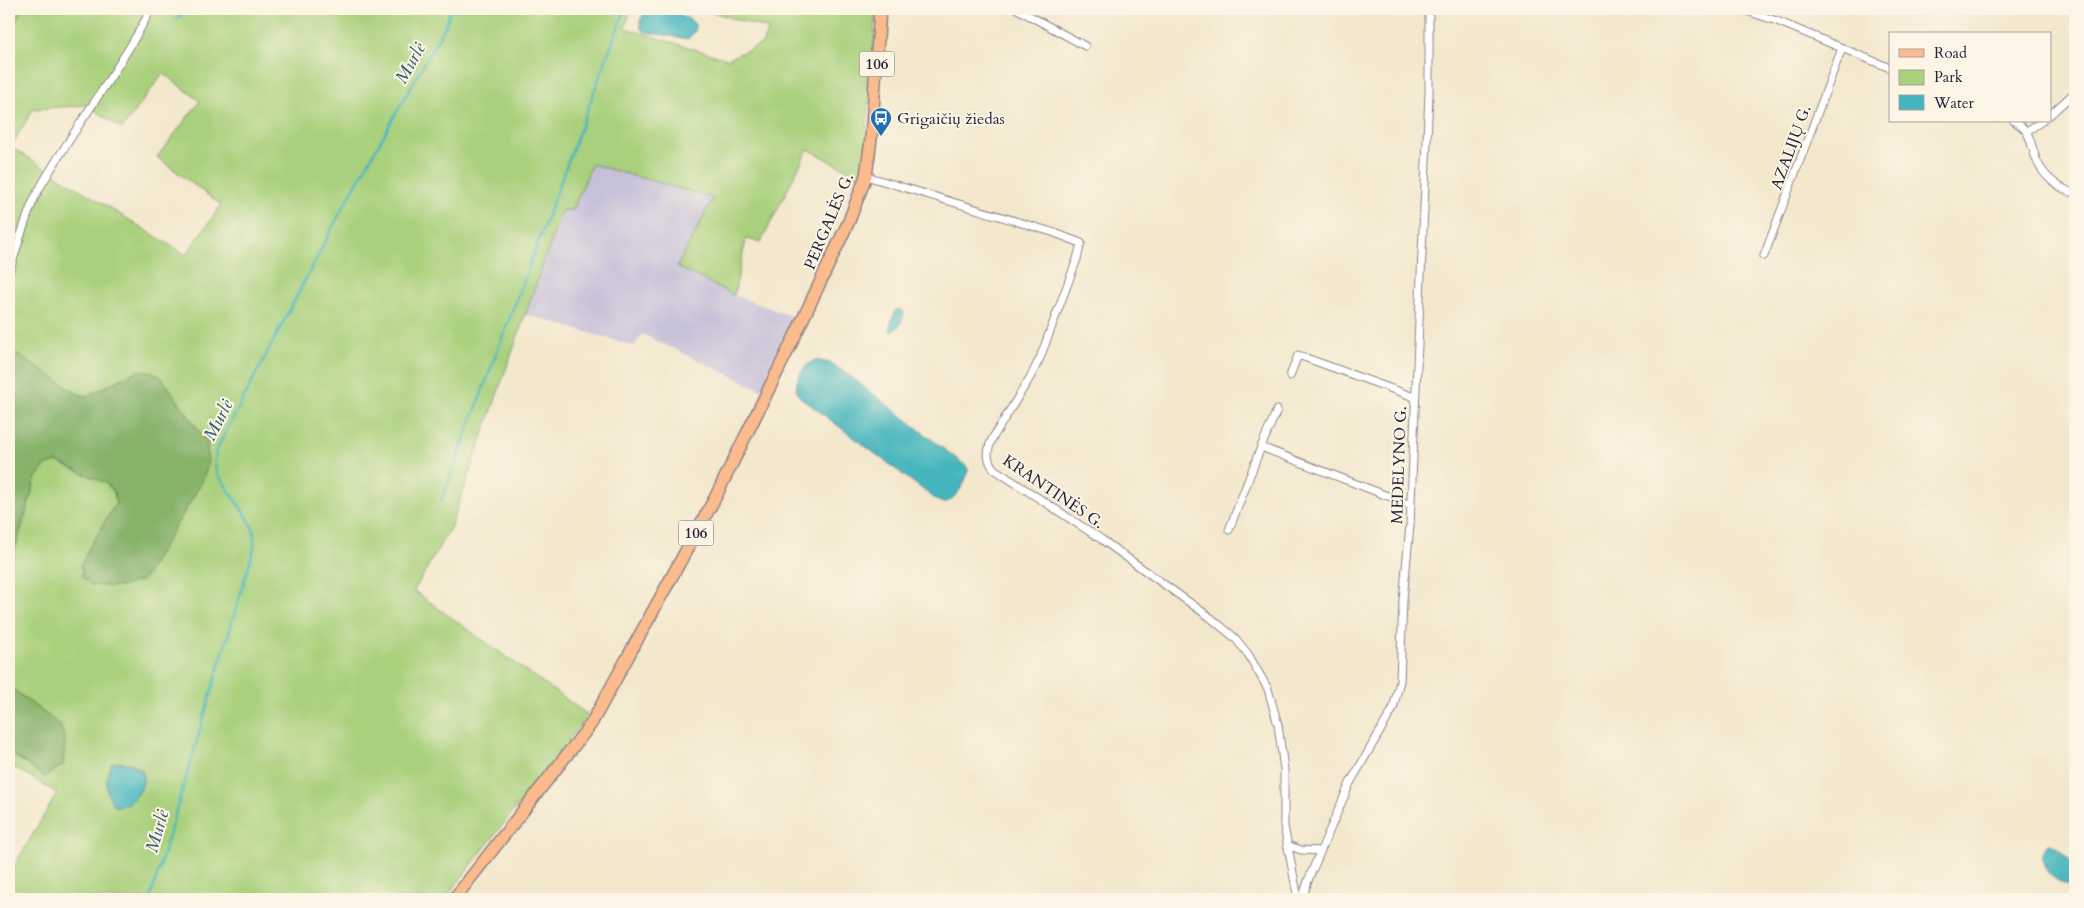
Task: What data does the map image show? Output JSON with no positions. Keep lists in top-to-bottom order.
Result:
{
  "streets": {
    "main road": ["106", "PERGALĖS G."],
    "street": ["AZALIJŲ G.", "MEDELYNO G.", "KRANTINĖS G."]
  },
  "crossings": [
    ["PERGALĖS G.", "KRANTINĖS G."],
    ["MEDELYNO G.", "KRANTINĖS G."]
  ],
  "water": ["Murlė"],
  "places": {
    "bus stop": ["Grigaičių žiedas"]
  },
  "legend": ["Road", "Park", "Water"]
}
